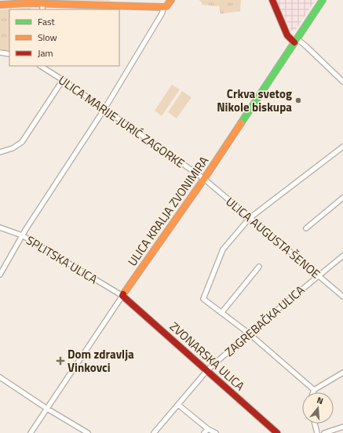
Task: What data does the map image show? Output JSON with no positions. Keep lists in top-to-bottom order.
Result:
{
  "streets": {
    "main road": ["ULICA KRALJA ZVONIMIRA", "ZVONARSKA ULICA"],
    "street": [
      "ULICA MARIJE JURIĆ ZAGORKE",
      "ULICA AUGUSTA ŠENOE",
      "SPLITSKA ULICA",
      "ZAGREBAČKA ULICA"
    ]
  },
  "crossings": [
    ["ULICA MARIJE JURIĆ ZAGORKE", "ULICA KRALJA ZVONIMIRA"],
    ["ULICA MARIJE JURIĆ ZAGORKE", "ULICA AUGUSTA ŠENOE"],
    ["ULICA KRALJA ZVONIMIRA", "ULICA AUGUSTA ŠENOE"],
    ["ULICA KRALJA ZVONIMIRA", "SPLITSKA ULICA"],
    ["ULICA KRALJA ZVONIMIRA", "ZVONARSKA ULICA"],
    ["ULICA AUGUSTA ŠENOE", "ZAGREBAČKA ULICA"],
    ["SPLITSKA ULICA", "ZVONARSKA ULICA"],
    ["ZAGREBAČKA ULICA", "ZVONARSKA ULICA"]
  ],
  "places": {
    "other": ["Crkva svetog Nikole biskupa"],
    "health": ["Dom zdravlja Vinkovci"]
  },
  "legend": ["Fast", "Slow", "Jam"],
  "north": "top"
}
